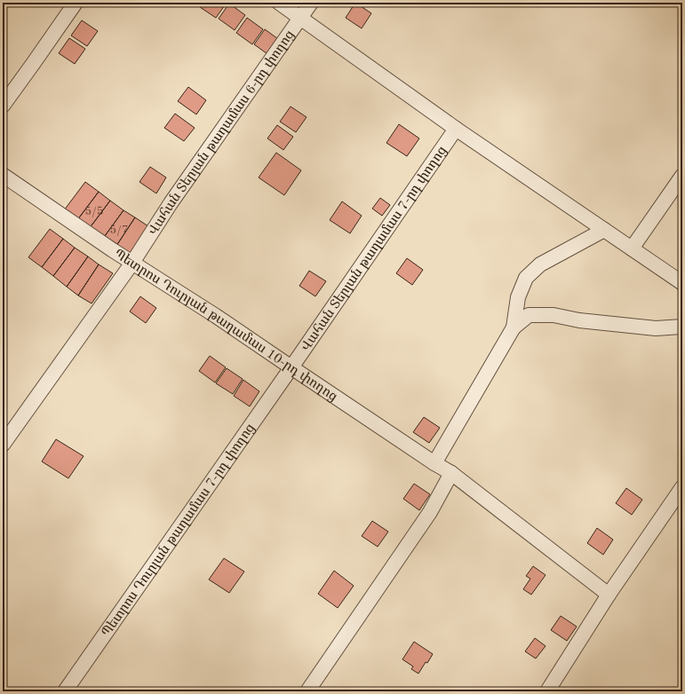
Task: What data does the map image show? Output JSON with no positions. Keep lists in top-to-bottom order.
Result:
{
  "streets": {
    "street": [
      "Վահան Տերյան թաղամաս 6-րդ փողոց",
      "Վահան Տերյան թաղամաս 7-րդ փողոց",
      "Պետրոս Դուրյան թաղամաս 10-րդ փողոց",
      "Պետրոս Դուրյան թաղամաս 7-րդ փողոց"
    ]
  },
  "crossings": [
    ["Վահան Տերյան թաղամաս 6-րդ փողոց", "Պետրոս Դուրյան թաղամաս 10-րդ փողոց"],
    ["Վահան Տերյան թաղամաս 7-րդ փողոց", "Պետրոս Դուրյան թաղամաս 10-րդ փողոց"],
    ["Վահան Տերյան թաղամաս 7-րդ փողոց", "Պետրոս Դուրյան թաղամաս 7-րդ փողոց"],
    ["Պետրոս Դուրյան թաղամաս 10-րդ փողոց", "Պետրոս Դուրյան թաղամաս 7-րդ փողոց"]
  ],
  "house_numbers": ["5/5", "5/7"]
}
